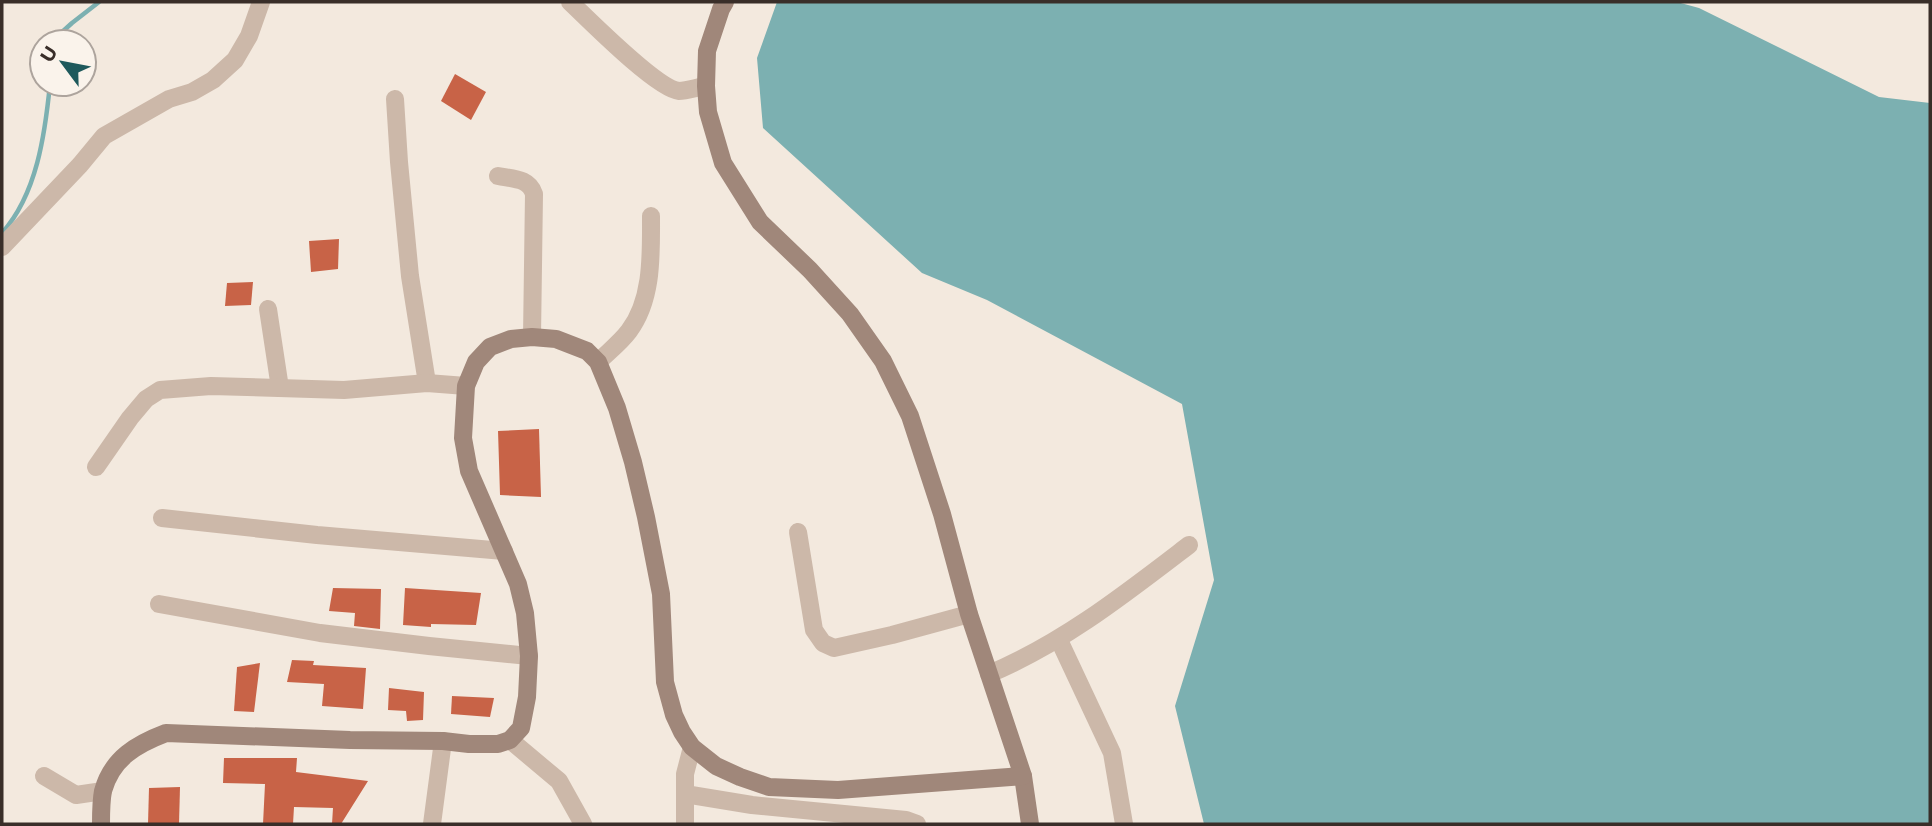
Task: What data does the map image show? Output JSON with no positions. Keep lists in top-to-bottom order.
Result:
{
  "north": "top left"
}
